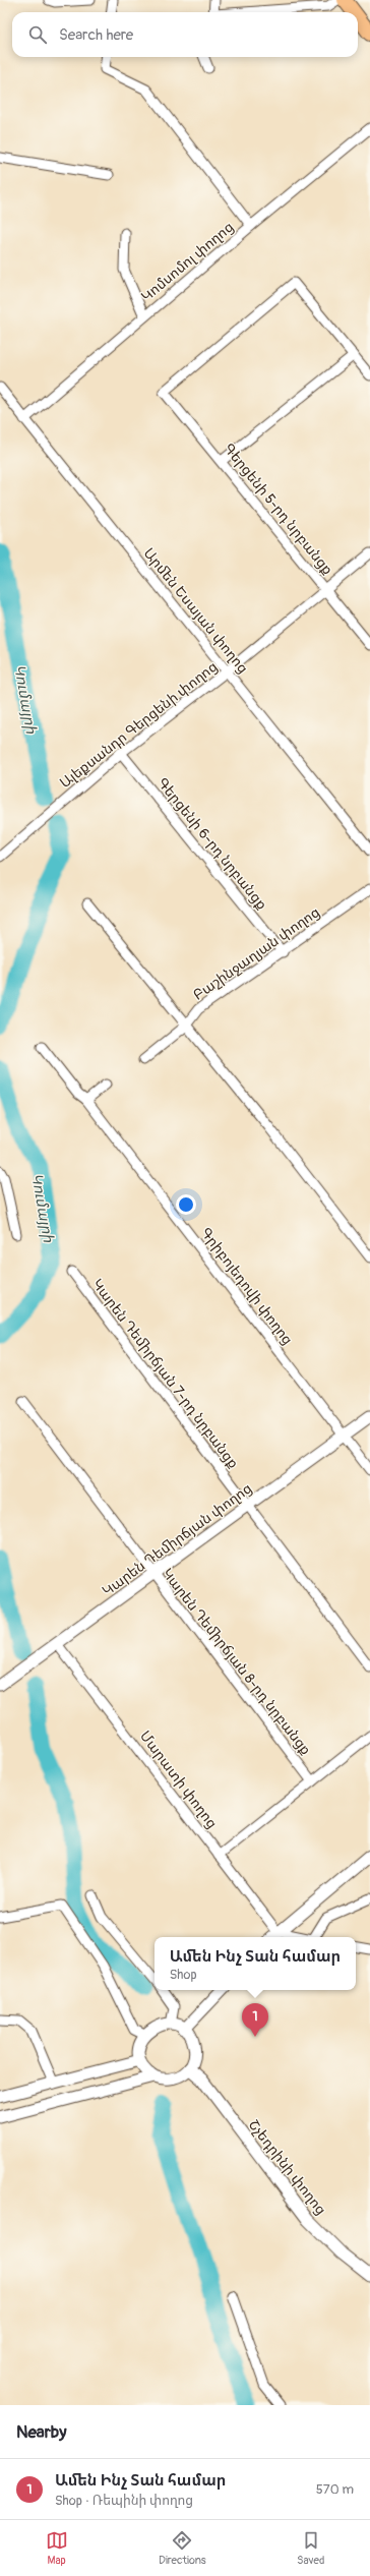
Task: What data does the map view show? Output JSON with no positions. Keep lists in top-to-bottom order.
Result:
{
  "streets": {
    "street": [
      "Կոմսոմոլ փողոց",
      "Գերցենի 5-րդ նրբանցք",
      "Արմեն Եսայան փողոց",
      "Ալեքսանդր Գերցենի փողոց",
      "Գերցենի 6-րդ նրբանցք",
      "Բաշինջաղյան փողոց",
      "Գրիբոյեդովի փողոց",
      "Կարեն Դեմիրճյան 7-րդ նրբանցք",
      "Կարեն Դեմիրճյան փողոց",
      "Կարեն Դեմիրճյան 8-րդ նրբանցք",
      "Մարատի փողոց",
      "Շչեդրինի փողոց"
    ]
  },
  "crossings": [
    ["Կոմսոմոլ փողոց", "Արմեն Եսայան փողոց"],
    ["Գերցենի 5-րդ նրբանցք", "Ալեքսանդր Գերցենի փողոց"],
    ["Արմեն Եսայան փողոց", "Ալեքսանդր Գերցենի փողոց"],
    ["Ալեքսանդր Գերցենի փողոց", "Գերցենի 6-րդ նրբանցք"],
    ["Գերցենի 6-րդ նրբանցք", "Բաշինջաղյան փողոց"],
    ["Գրիբոյեդովի փողոց", "Կարեն Դեմիրճյան փողոց"],
    ["Կարեն Դեմիրճյան 7-րդ նրբանցք", "Կարեն Դեմիրճյան փողոց"],
    ["Կարեն Դեմիրճյան փողոց", "Կարեն Դեմիրճյան 8-րդ նրբանցք"],
    ["Կարեն Դեմիրճյան փողոց", "Մարատի փողոց"]
  ],
  "water": ["Կումայրի"],
  "page": {
    "search": "Search here",
    "popup": ["Ամեն Ինչ Տան համար", "Shop"],
    "pins": "1",
    "heading": "Nearby",
    "list": [
      {
        "mark": "1",
        "name": "Ամեն Ինչ Տան համար",
        "note": "Shop · Ռեպինի փողոց",
        "value": "570 m"
      }
    ],
    "nav": ["Map", "Directions", "Saved"]
  }
}
